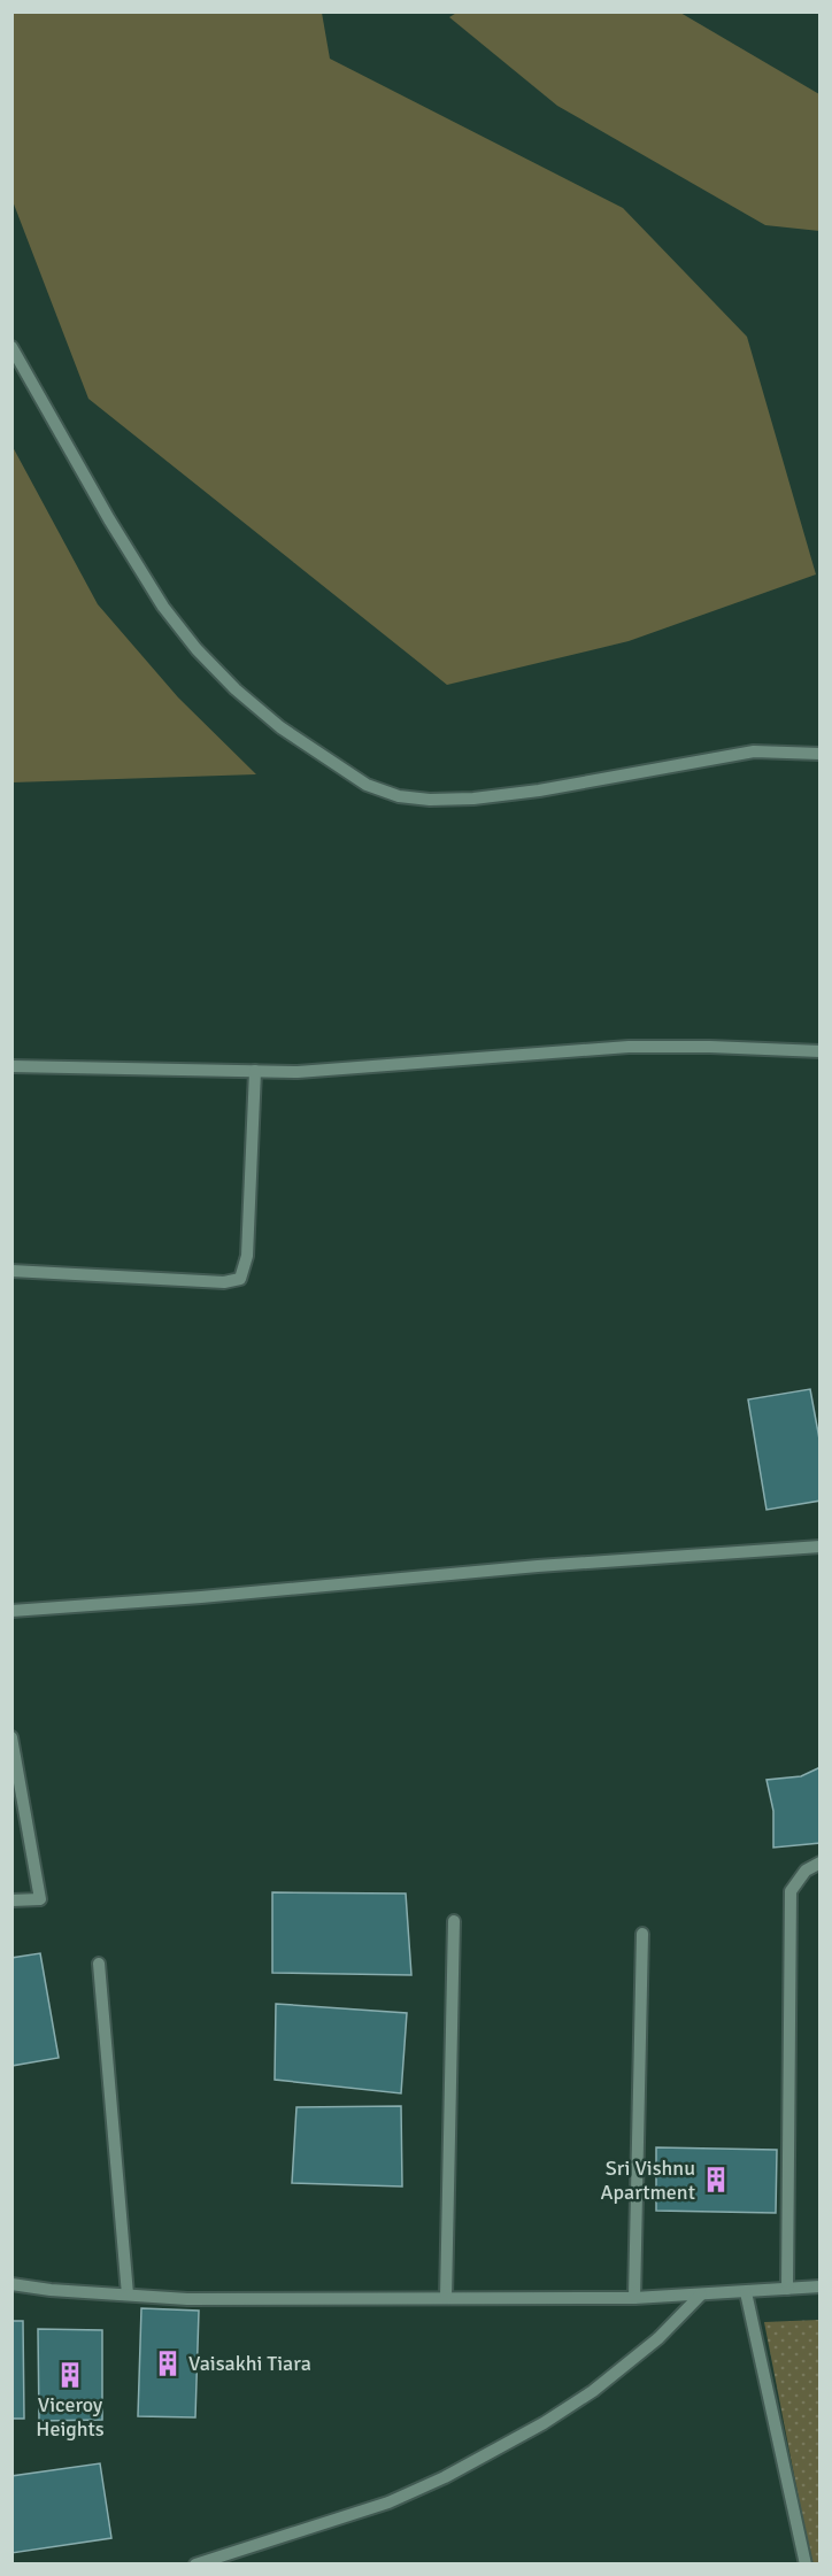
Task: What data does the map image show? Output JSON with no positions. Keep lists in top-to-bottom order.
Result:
{
  "places": {
    "building": ["Sri Vishnu Apartment", "Vaisakhi Tiara", "Viceroy Heights"]
  }
}
